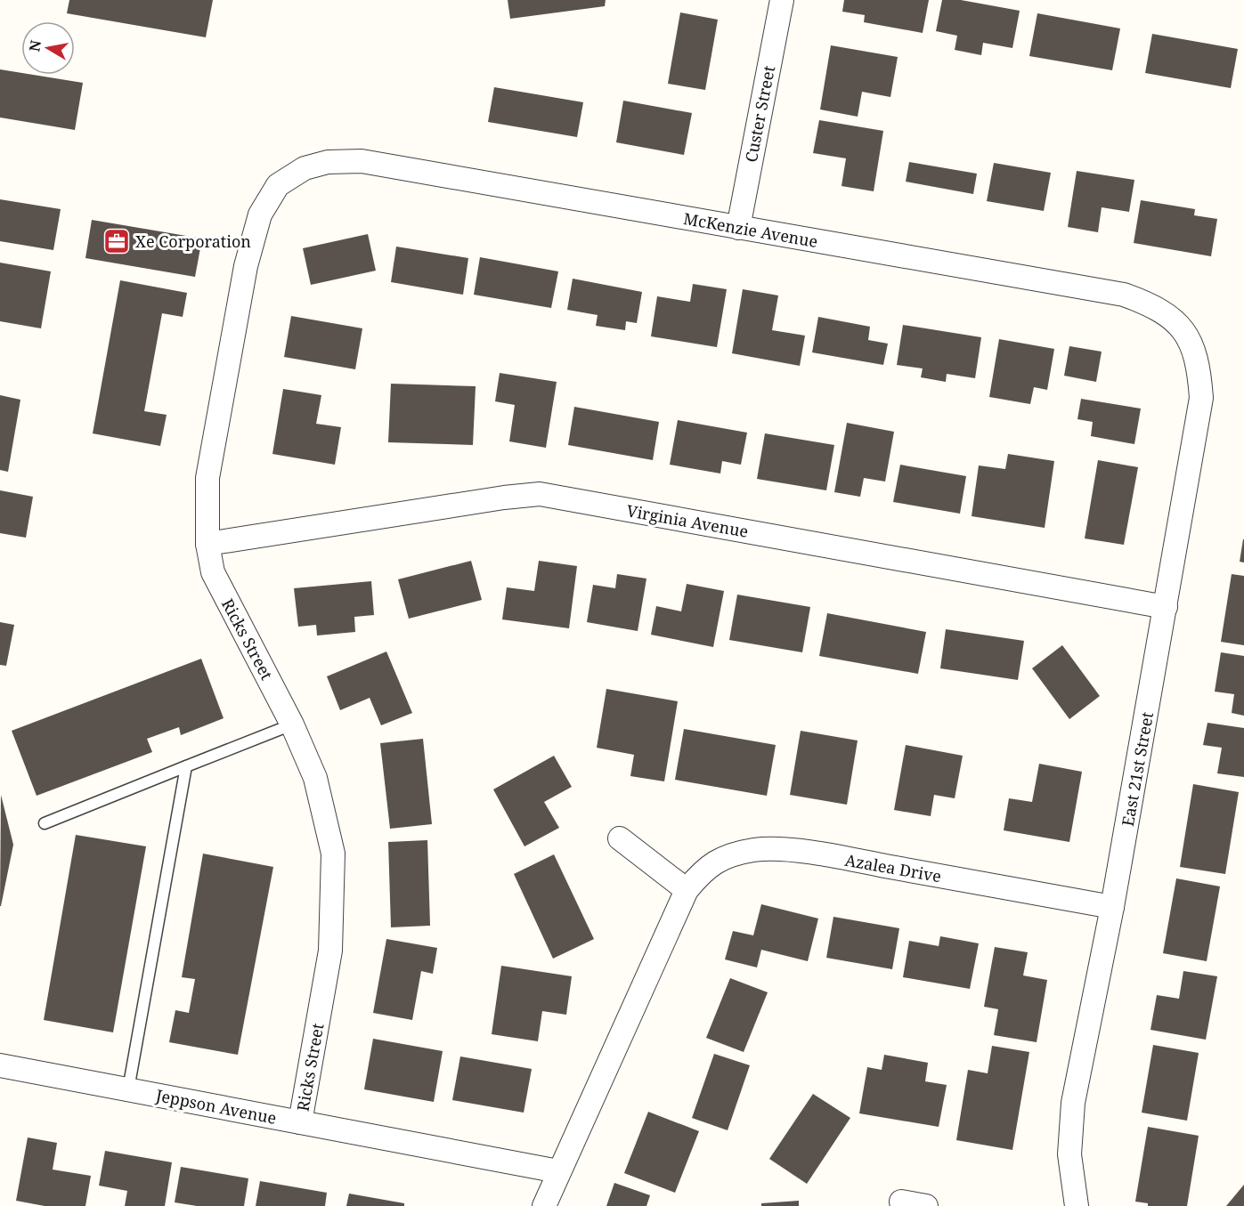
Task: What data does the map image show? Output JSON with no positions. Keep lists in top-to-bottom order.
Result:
{
  "streets": {
    "street": [
      "Custer Street",
      "McKenzie Avenue",
      "Virginia Avenue",
      "Ricks Street",
      "East 21st Street",
      "Azalea Drive",
      "Jeppson Avenue"
    ]
  },
  "crossings": [
    ["Custer Street", "McKenzie Avenue"],
    ["McKenzie Avenue", "Ricks Street"],
    ["McKenzie Avenue", "East 21st Street"],
    ["Virginia Avenue", "Ricks Street"],
    ["Virginia Avenue", "East 21st Street"],
    ["Ricks Street", "Jeppson Avenue"],
    ["East 21st Street", "Azalea Drive"],
    ["Azalea Drive", "Jeppson Avenue"]
  ],
  "places": {
    "office": ["Xe Corporation"]
  },
  "north": "left"
}
